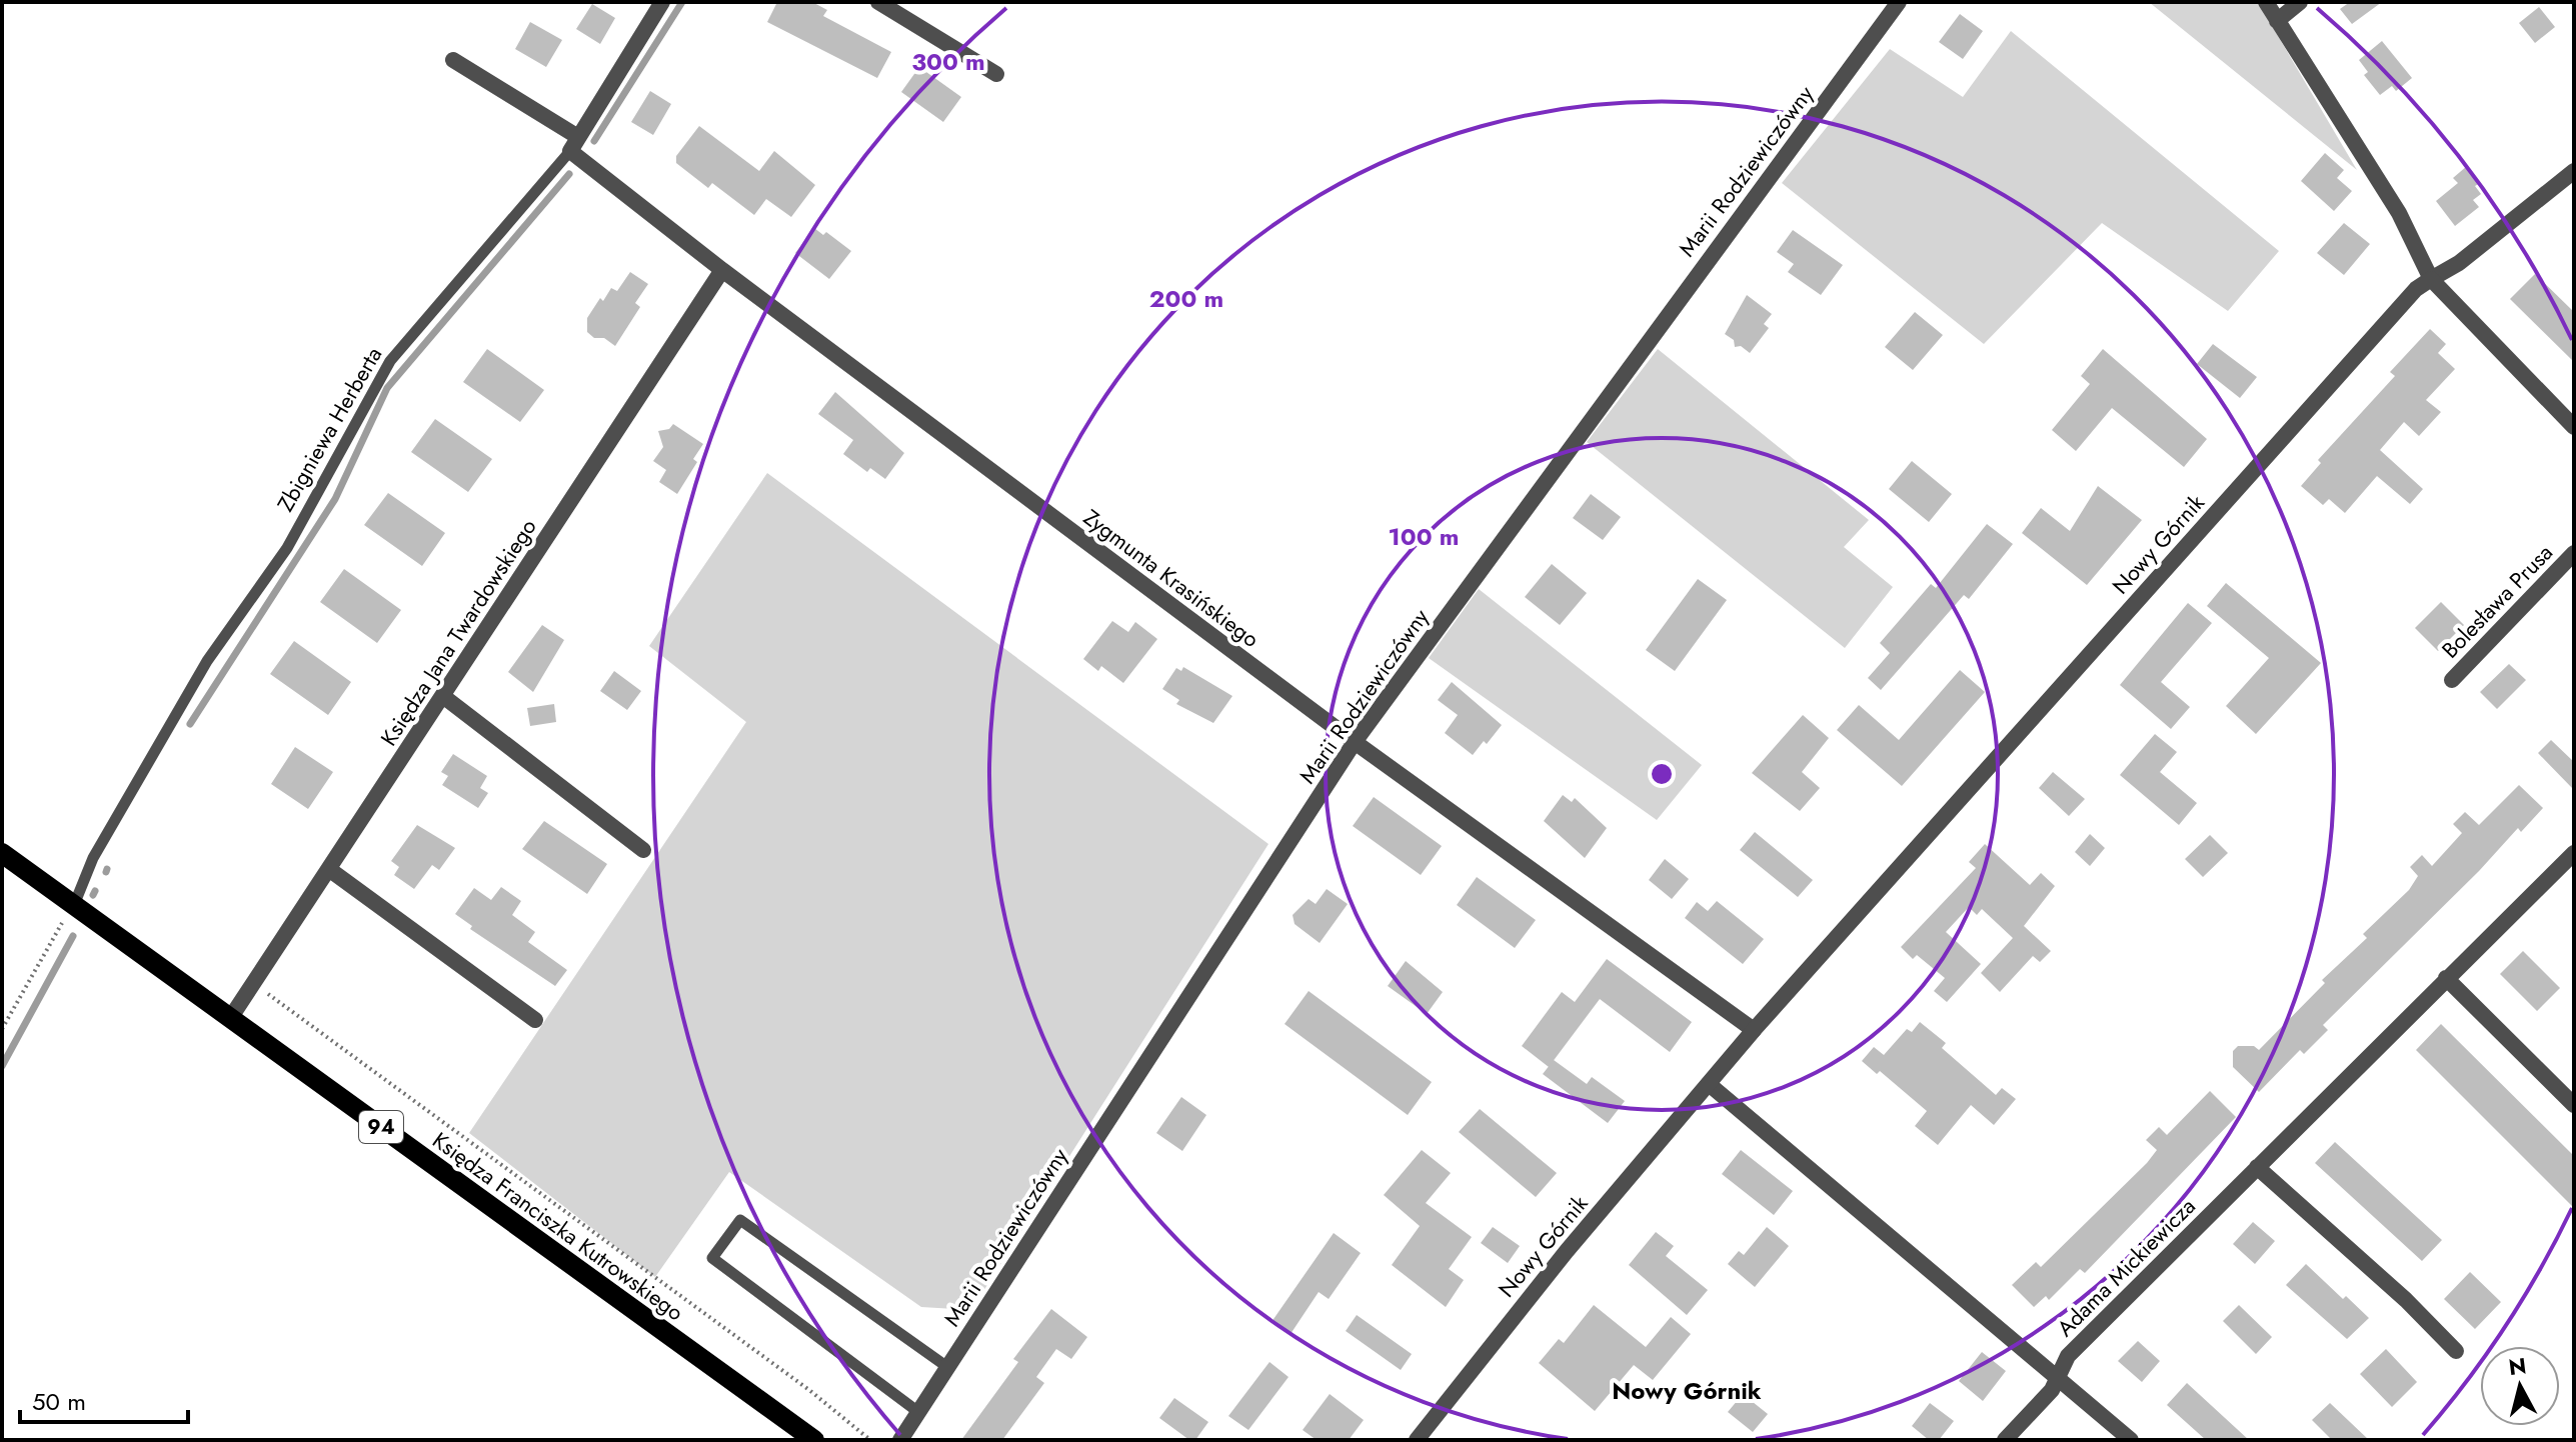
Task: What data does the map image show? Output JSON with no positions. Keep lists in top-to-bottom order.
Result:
{
  "streets": {
    "main road": ["94", "Księdza Franciszka Kutrowskiego"],
    "street": [
      "Marii Rodziewiczówny",
      "Zbigniewa Herberta",
      "Nowy Górnik",
      "Zygmunta Krasińskiego",
      "Bolesława Prusa",
      "Księdza Jana Twardowskiego",
      "Adama Mickiewicza"
    ]
  },
  "crossings": [
    ["Marii Rodziewiczówny", "Zygmunta Krasińskiego"],
    ["Zbigniewa Herberta", "Zygmunta Krasińskiego"],
    ["Zbigniewa Herberta", "Księdza Franciszka Kutrowskiego"],
    ["Nowy Górnik", "Zygmunta Krasińskiego"],
    ["Zygmunta Krasińskiego", "Księdza Jana Twardowskiego"],
    ["Księdza Jana Twardowskiego", "Księdza Franciszka Kutrowskiego"]
  ],
  "districts": ["Nowy Górnik"],
  "scale_bar": "50 m",
  "north": "top",
  "rings": ["300 m", "200 m", "100 m"]
}
